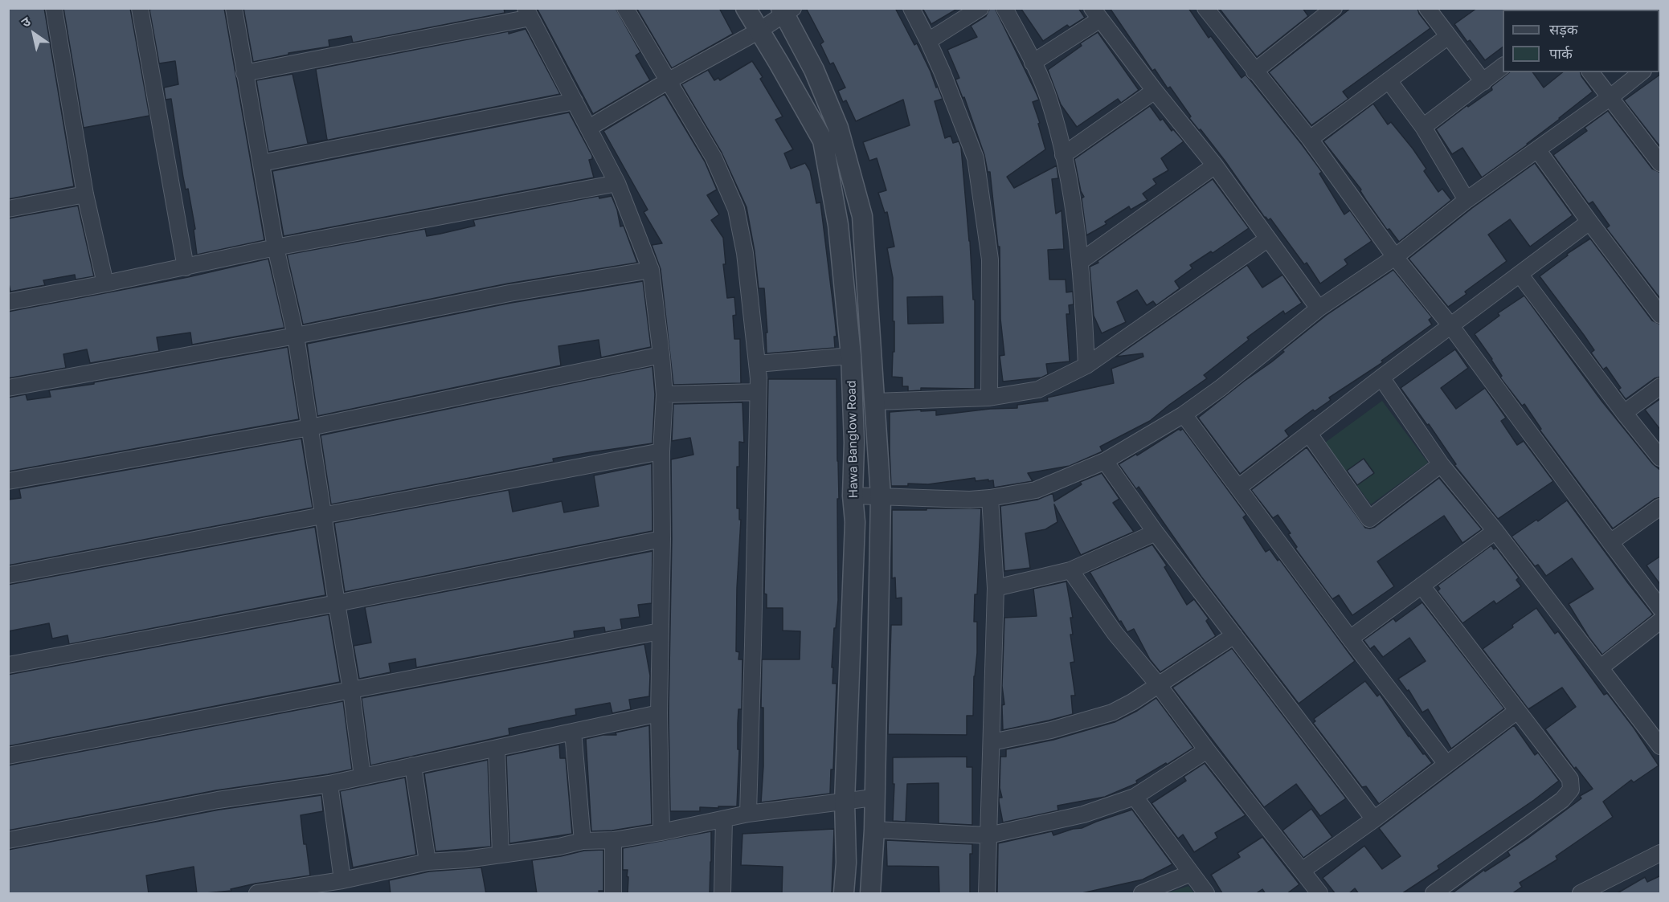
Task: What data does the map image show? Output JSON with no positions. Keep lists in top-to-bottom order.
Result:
{
  "streets": {
    "street": ["Hawa Banglow Road"]
  },
  "legend": ["सड़क", "पार्क"],
  "north": "top left"
}
